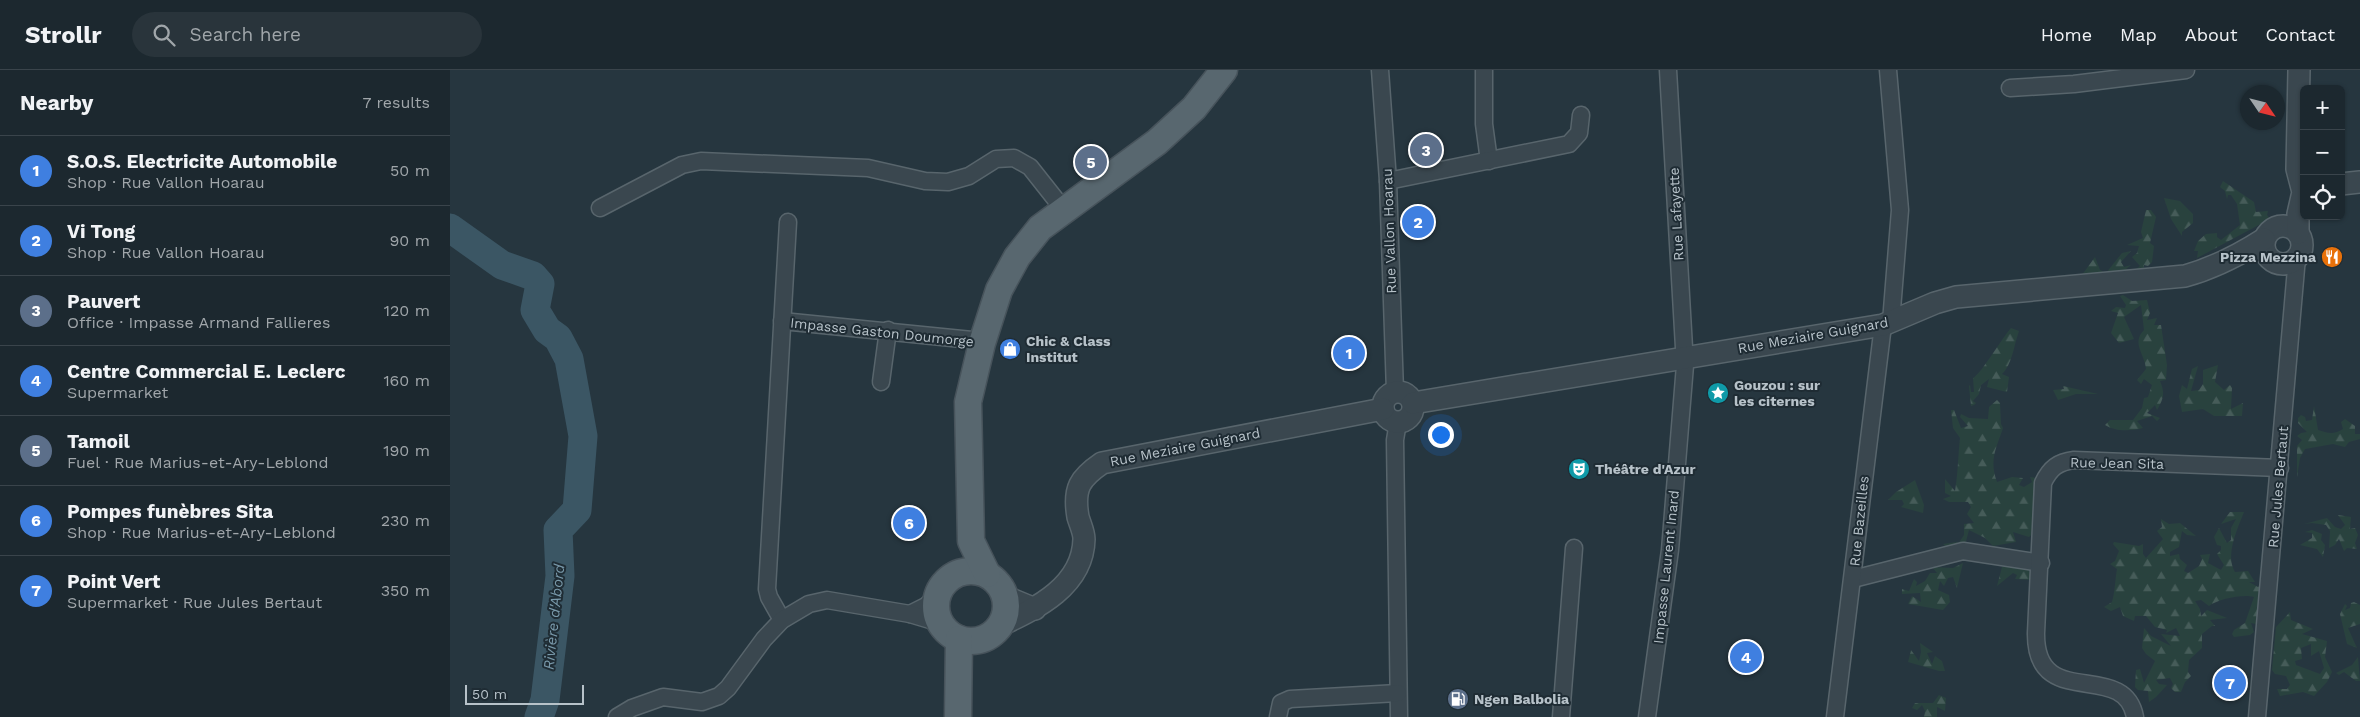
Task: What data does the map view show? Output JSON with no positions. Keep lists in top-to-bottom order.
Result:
{
  "streets": {
    "street": [
      "Rue Lafayette",
      "Rue Vallon Hoarau",
      "Impasse Gaston Doumorge",
      "Rue Meziaire Guignard",
      "Rue Jean Sita",
      "Rue Jules Bertaut",
      "Rue Bazeilles",
      "Impasse Laurent Inard"
    ]
  },
  "crossings": [
    ["Rue Lafayette", "Rue Meziaire Guignard"],
    ["Rue Lafayette", "Impasse Laurent Inard"],
    ["Rue Vallon Hoarau", "Rue Meziaire Guignard"],
    ["Rue Meziaire Guignard", "Rue Jules Bertaut"],
    ["Rue Meziaire Guignard", "Rue Bazeilles"],
    ["Rue Meziaire Guignard", "Impasse Laurent Inard"],
    ["Rue Jean Sita", "Rue Jules Bertaut"]
  ],
  "water": ["Rivière d'Abord"],
  "places": {
    "restaurant": ["Pizza Mezzina"],
    "shop": ["Chic & Class Institut"],
    "place": ["Gouzou : sur les citernes"],
    "theatre": ["Théâtre d'Azur"],
    "fuel station": ["Ngen Balbolia"]
  },
  "scale_bar": "50 m",
  "north": "bottom right",
  "page": {
    "header": "Strollr",
    "search": "Search here",
    "nav": [
      "Home",
      "Map",
      "About",
      "Contact"
    ],
    "heading": ["Nearby", "7 results"],
    "map_buttons": ["+", "−"],
    "pins": [
      "3",
      "5",
      "2",
      "1",
      "6",
      "4",
      "7"
    ],
    "list": [
      {
        "mark": "1",
        "name": "S.O.S. Electricite Automobile",
        "note": "Shop · Rue Vallon Hoarau",
        "value": "50 m"
      },
      {
        "mark": "2",
        "name": "Vi Tong",
        "note": "Shop · Rue Vallon Hoarau",
        "value": "90 m"
      },
      {
        "mark": "3",
        "name": "Pauvert",
        "note": "Office · Impasse Armand Fallieres",
        "value": "120 m"
      },
      {
        "mark": "4",
        "name": "Centre Commercial E. Leclerc",
        "note": "Supermarket",
        "value": "160 m"
      },
      {
        "mark": "5",
        "name": "Tamoil",
        "note": "Fuel · Rue Marius-et-Ary-Leblond",
        "value": "190 m"
      },
      {
        "mark": "6",
        "name": "Pompes funèbres Sita",
        "note": "Shop · Rue Marius-et-Ary-Leblond",
        "value": "230 m"
      },
      {
        "mark": "7",
        "name": "Point Vert",
        "note": "Supermarket · Rue Jules Bertaut",
        "value": "350 m"
      }
    ],
    "scale": "50 m"
  }
}
